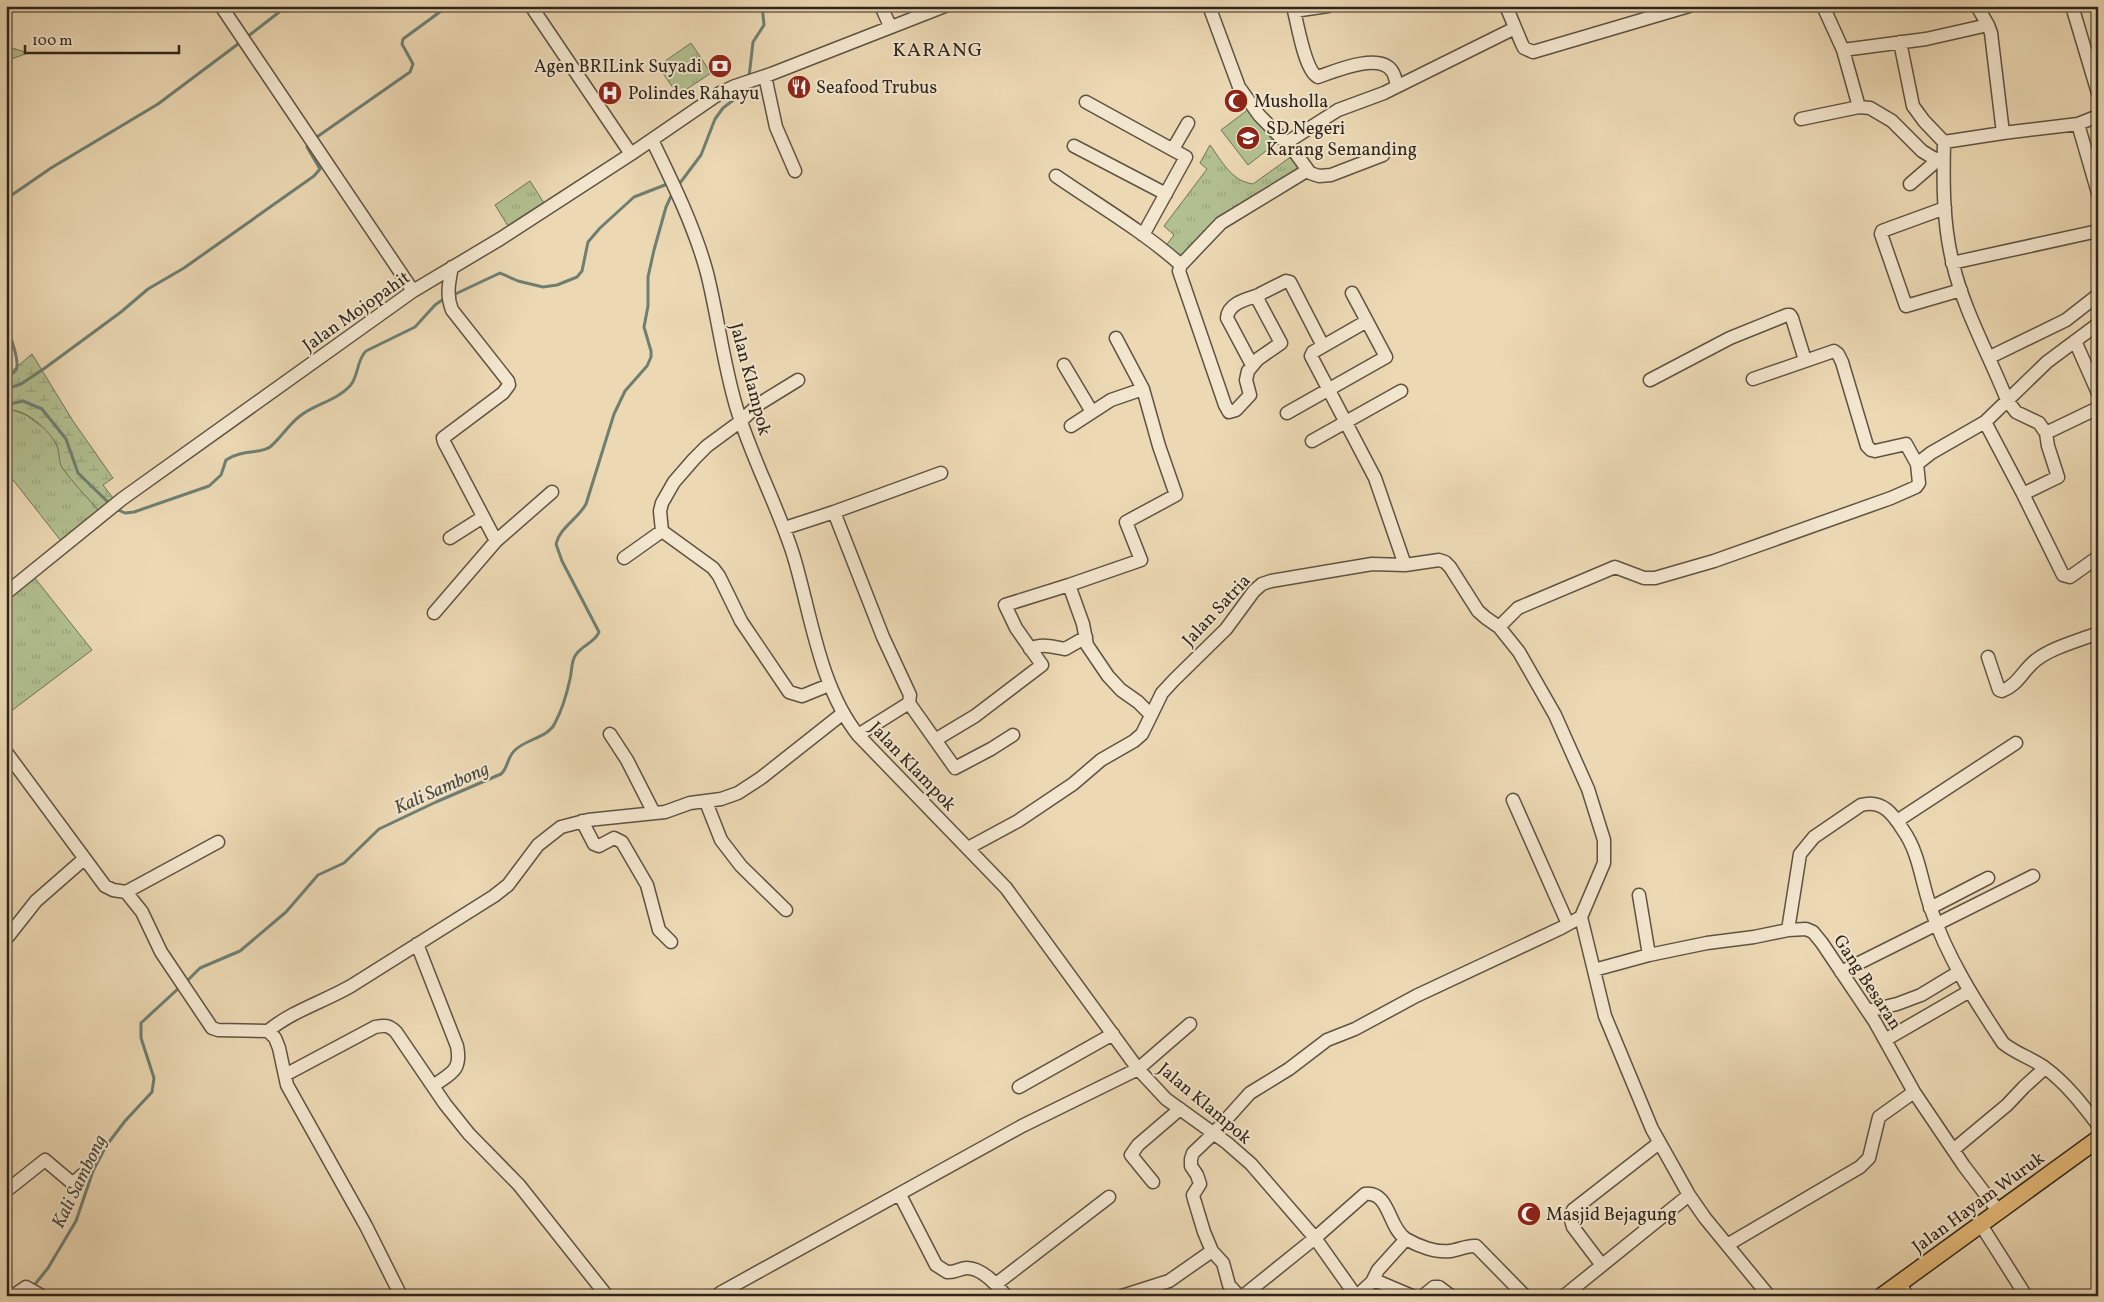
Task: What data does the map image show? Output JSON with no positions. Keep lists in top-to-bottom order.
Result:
{
  "streets": {
    "main road": ["Jalan Hayam Wuruk"],
    "street": [
      "Jalan Mojopahit",
      "Jalan Klampok",
      "Jalan Satria",
      "Gang Besaran"
    ]
  },
  "crossings": [
    ["Jalan Mojopahit", "Jalan Klampok"],
    ["Jalan Klampok", "Jalan Satria"],
    ["Gang Besaran", "Jalan Hayam Wuruk"]
  ],
  "districts": ["KARANG"],
  "water": ["Kali Sambong"],
  "places": {
    "bank": ["Agen BRILink Suyadi"],
    "restaurant": ["Seafood Trubus"],
    "hospital": ["Polindes Rahayu"],
    "mosque": ["Musholla", "Masjid Bejagung"],
    "school or university": ["SD Negeri Karang Semanding"]
  },
  "scale_bar": "100 m"
}
